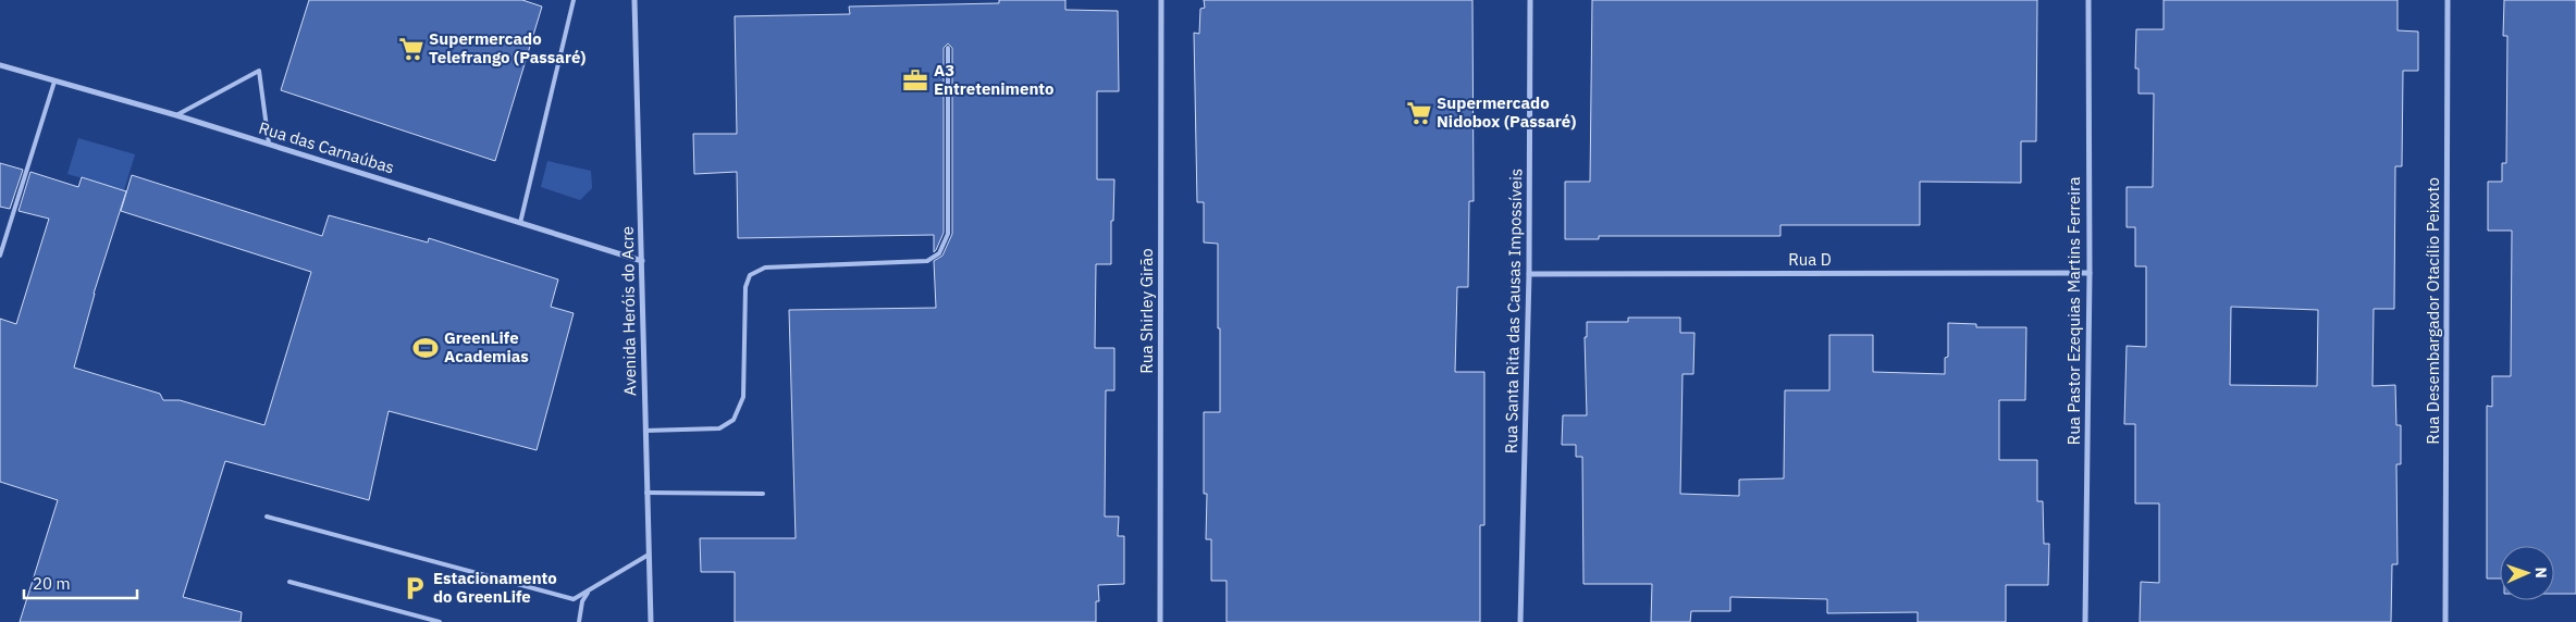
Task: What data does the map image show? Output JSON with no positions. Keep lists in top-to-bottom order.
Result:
{
  "streets": {
    "street": [
      "Rua das Carnaúbas",
      "Rua D",
      "Avenida Heróis do Acre",
      "Rua Shirley Girão",
      "Rua Santa Rita das Causas Impossíveis",
      "Rua Pastor Ezequias Martins Ferreira",
      "Rua Desembargador Otacílio Peixoto"
    ]
  },
  "crossings": [
    ["Rua das Carnaúbas", "Avenida Heróis do Acre"],
    ["Rua D", "Rua Santa Rita das Causas Impossíveis"],
    ["Rua D", "Rua Pastor Ezequias Martins Ferreira"]
  ],
  "places": {
    "supermarket": ["Supermercado Telefrango (Passaré)", "Supermercado Nidobox (Passaré)"],
    "office": ["A3 Entretenimento"],
    "sports": ["GreenLife Academias"],
    "parking": ["Estacionamento do GreenLife"]
  },
  "scale_bar": "20 m",
  "north": "right"
}
